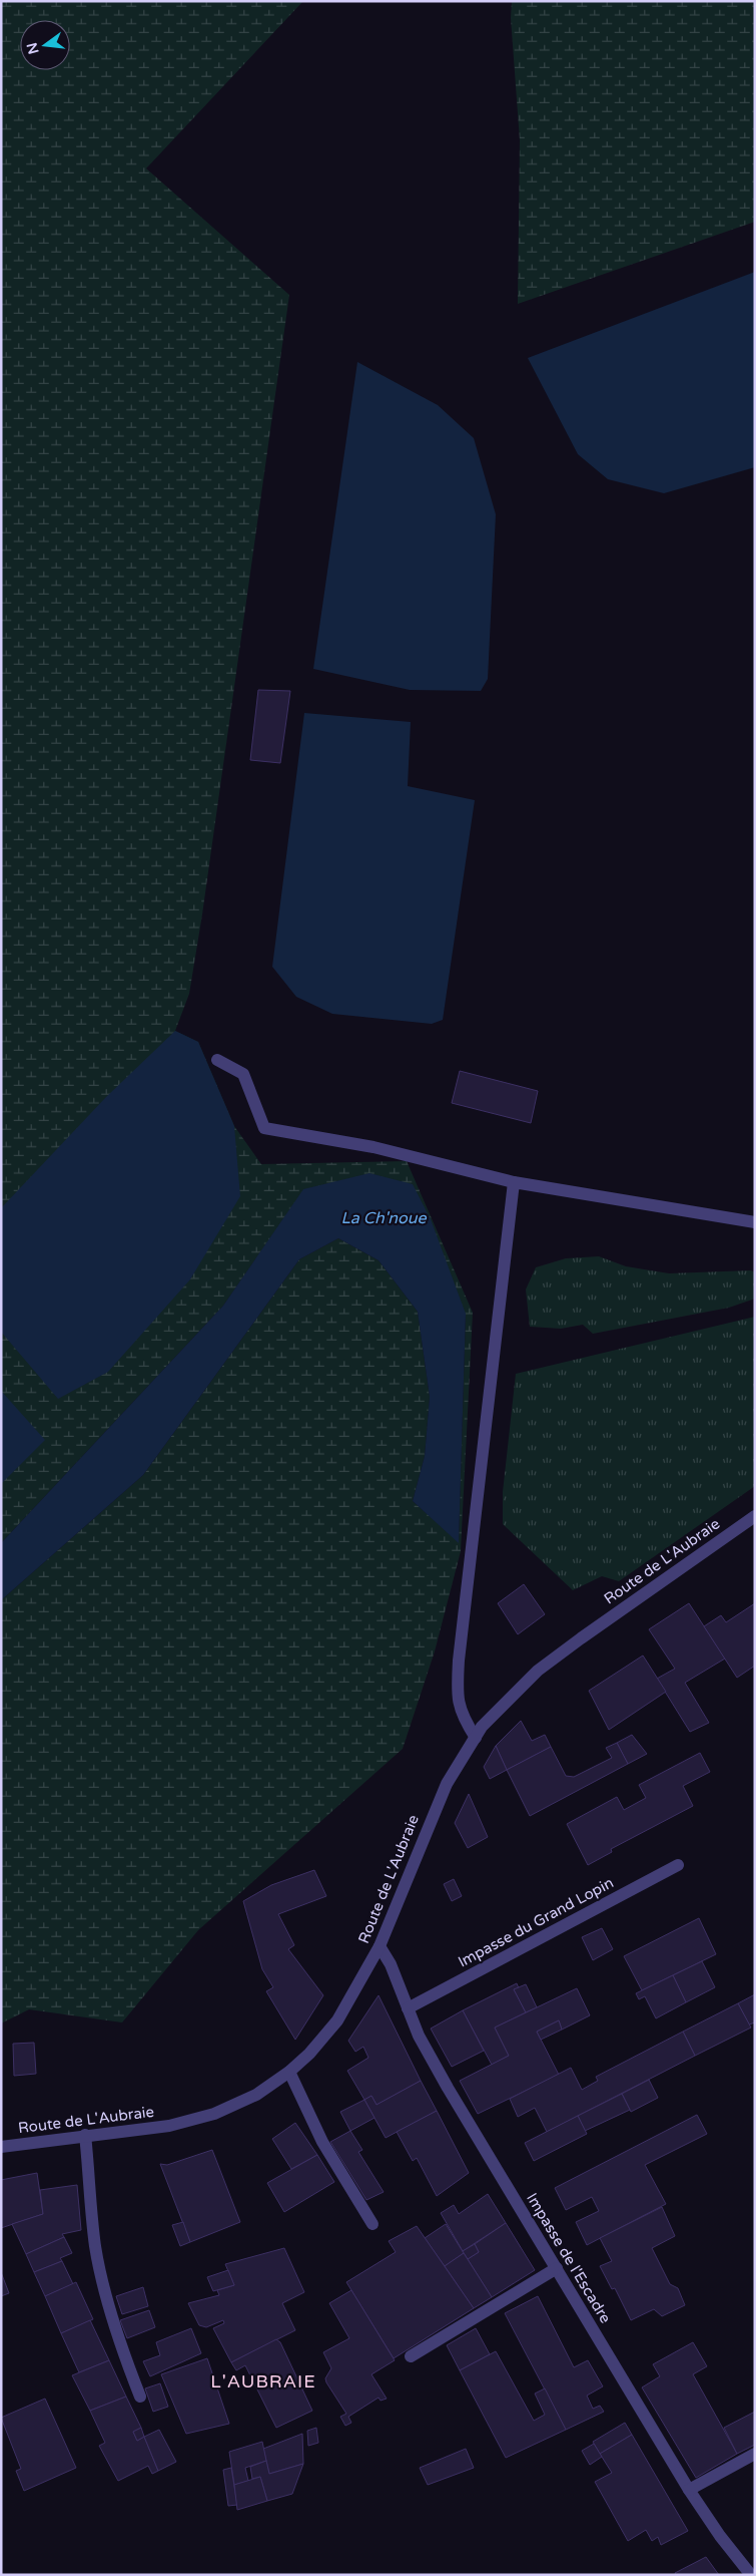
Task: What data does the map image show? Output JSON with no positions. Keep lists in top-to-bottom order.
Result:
{
  "streets": {
    "street": ["Route de L'Aubraie", "Impasse du Grand Lopin", "Impasse de l'Escadre"]
  },
  "crossings": [
    ["Route de L'Aubraie", "Impasse de l'Escadre"],
    ["Impasse du Grand Lopin", "Impasse de l'Escadre"]
  ],
  "districts": ["L'AUBRAIE"],
  "water": ["La Ch'noue"],
  "north": "left"
}
